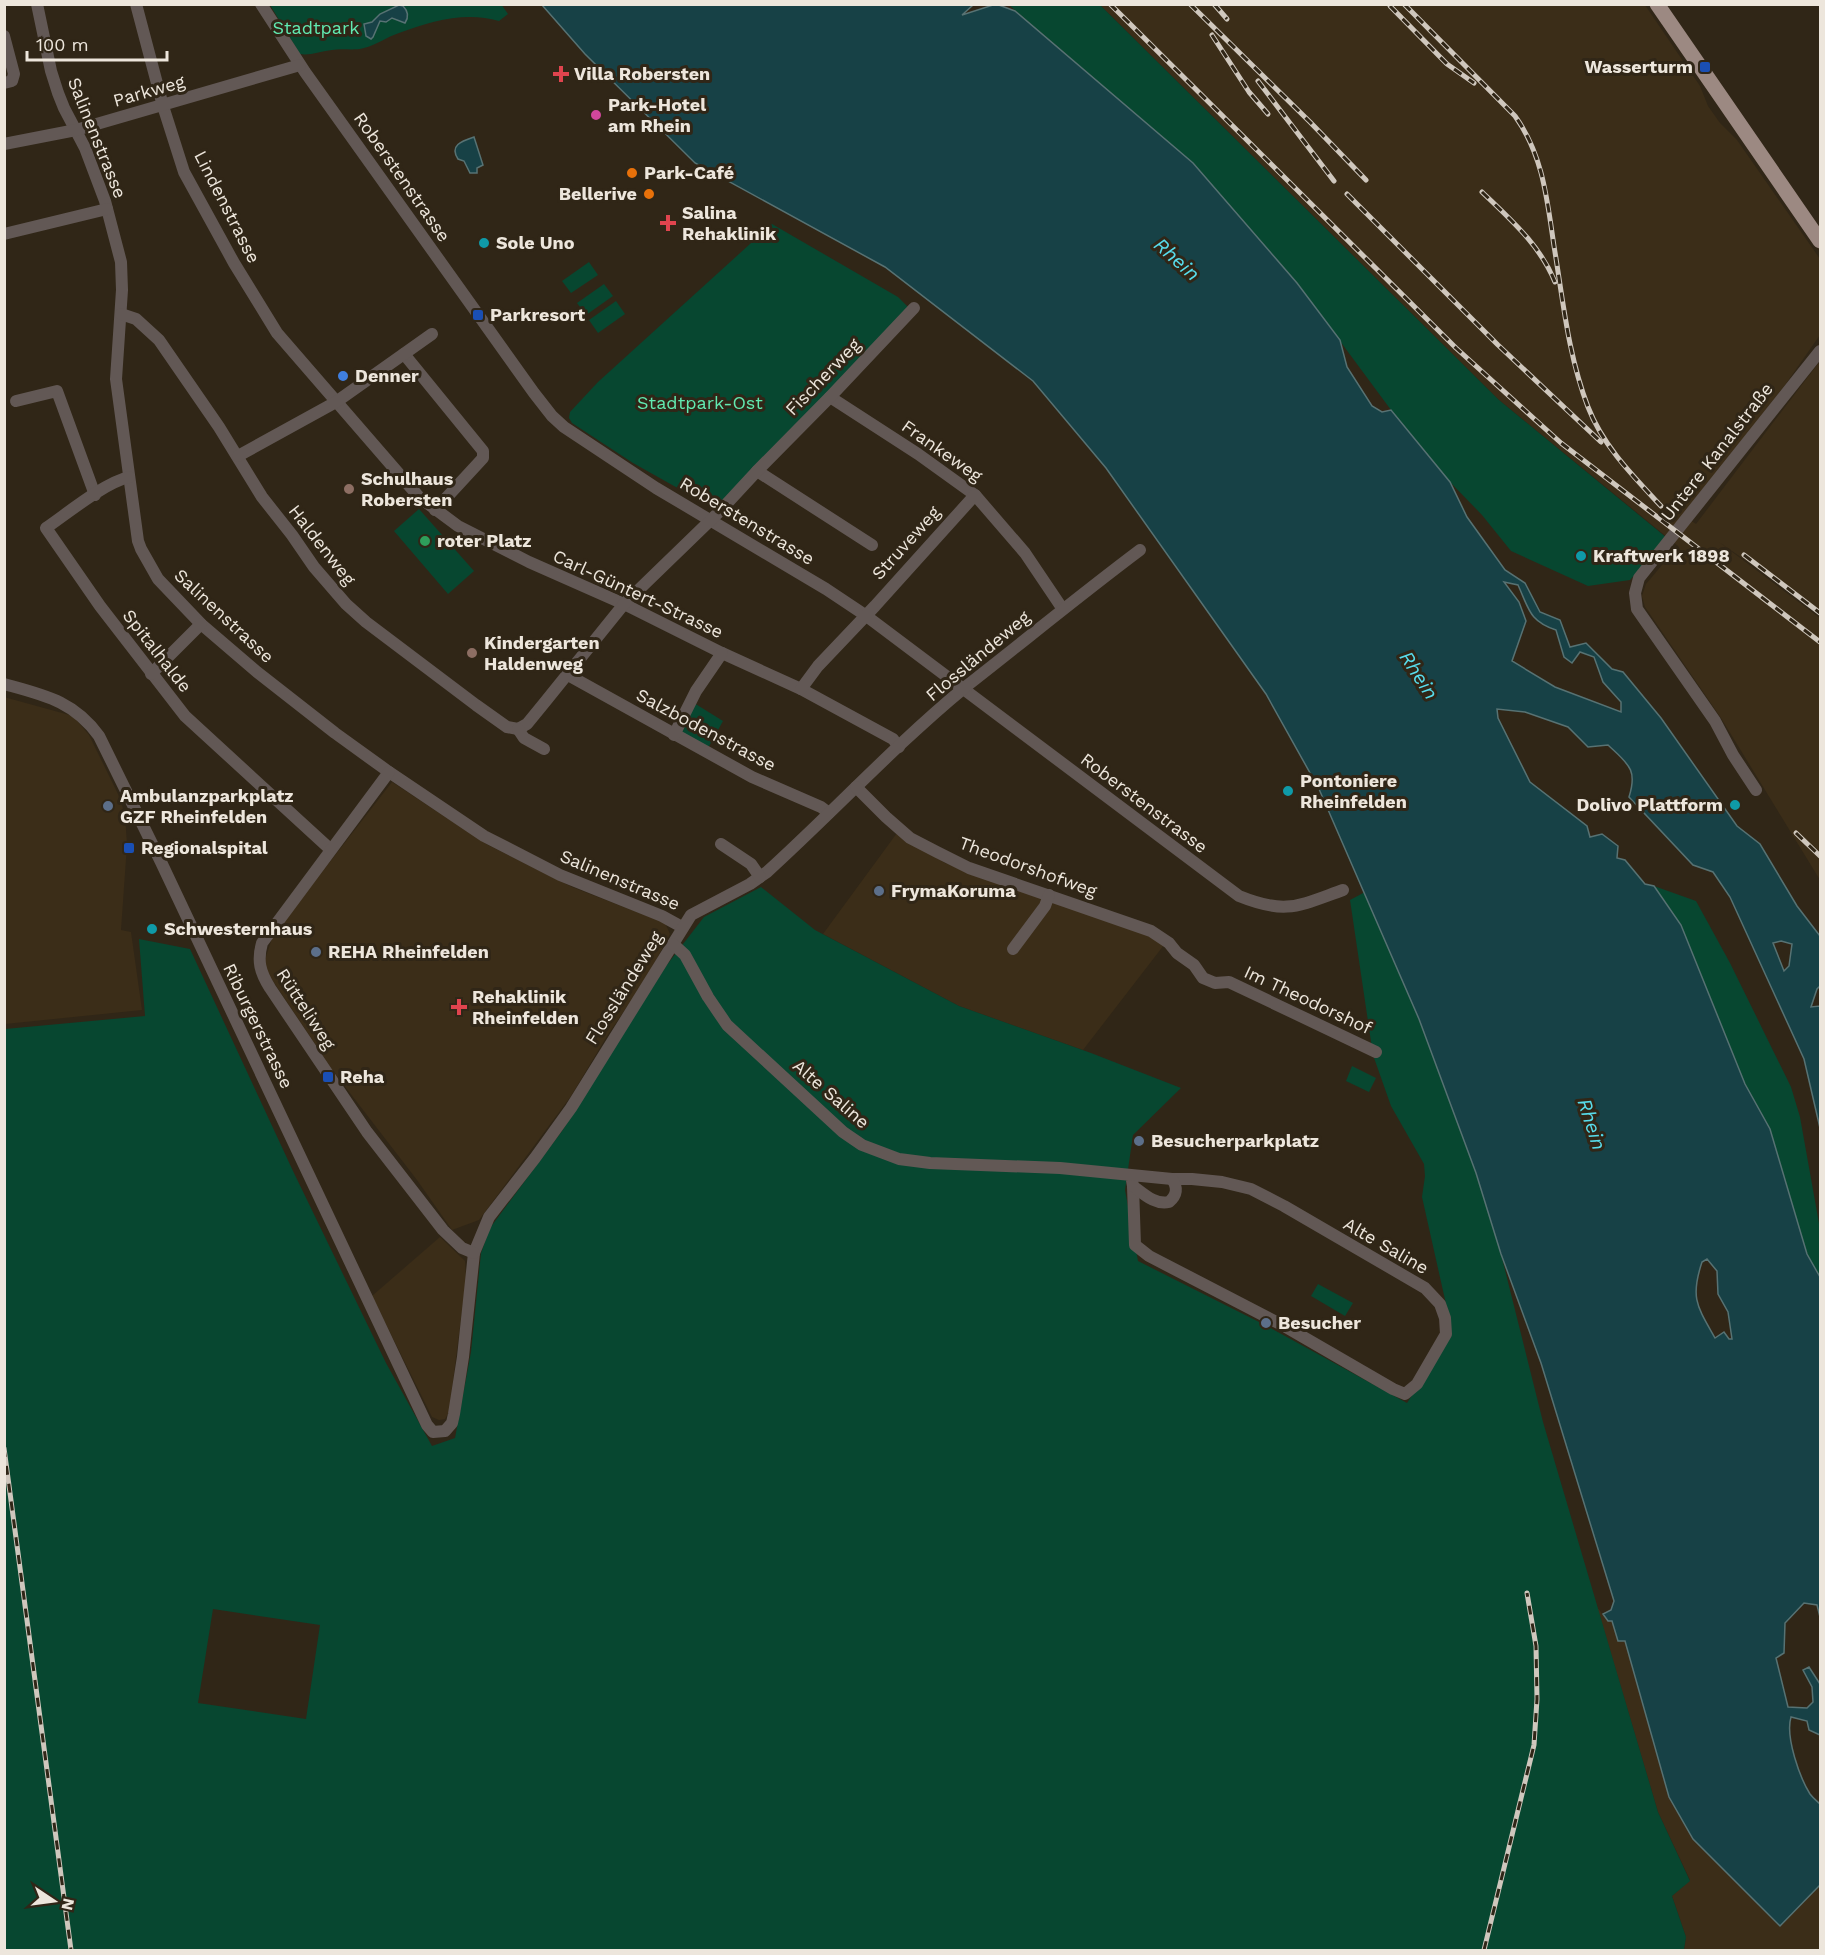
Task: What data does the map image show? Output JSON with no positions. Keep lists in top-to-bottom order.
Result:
{
  "streets": {
    "street": [
      "Parkweg",
      "Salinenstrasse",
      "Roberstenstrasse",
      "Lindenstrasse",
      "Fischerweg",
      "Frankeweg",
      "Untere Kanalstraße",
      "Struveweg",
      "Haldenweg",
      "Carl-Güntert-Strasse",
      "Spitalhalde",
      "Flossländeweg",
      "Salzbodenstrasse",
      "Theodorshofweg",
      "Im Theodorshof",
      "Rütteliweg",
      "Riburgerstrasse",
      "Alte Saline"
    ]
  },
  "crossings": [
    ["Parkweg", "Salinenstrasse"],
    ["Parkweg", "Roberstenstrasse"],
    ["Parkweg", "Lindenstrasse"],
    ["Salinenstrasse", "Haldenweg"],
    ["Salinenstrasse", "Spitalhalde"],
    ["Salinenstrasse", "Flossländeweg"],
    ["Salinenstrasse", "Rütteliweg"],
    ["Roberstenstrasse", "Fischerweg"],
    ["Roberstenstrasse", "Struveweg"],
    ["Roberstenstrasse", "Flossländeweg"],
    ["Lindenstrasse", "Carl-Güntert-Strasse"],
    ["Fischerweg", "Frankeweg"],
    ["Fischerweg", "Haldenweg"],
    ["Fischerweg", "Carl-Güntert-Strasse"],
    ["Fischerweg", "Salzbodenstrasse"],
    ["Frankeweg", "Struveweg"],
    ["Frankeweg", "Flossländeweg"],
    ["Struveweg", "Carl-Güntert-Strasse"],
    ["Carl-Güntert-Strasse", "Flossländeweg"],
    ["Spitalhalde", "Rütteliweg"],
    ["Flossländeweg", "Salzbodenstrasse"],
    ["Flossländeweg", "Theodorshofweg"],
    ["Flossländeweg", "Rütteliweg"],
    ["Flossländeweg", "Riburgerstrasse"],
    ["Flossländeweg", "Alte Saline"],
    ["Theodorshofweg", "Im Theodorshof"]
  ],
  "water": ["Rhein"],
  "parks": ["Stadtpark", "Stadtpark-Ost"],
  "places": {
    "transit": [
      "Wasserturm",
      "Parkresort",
      "Regionalspital",
      "Reha"
    ],
    "health": ["Villa Robersten", "Salina Rehaklinik", "Rehaklinik Rheinfelden"],
    "other": [
      "Park-Hotel am Rhein",
      "Park-Café",
      "Bellerive",
      "Sole Uno",
      "Denner",
      "Schulhaus Robersten",
      "roter Platz",
      "Kraftwerk 1898",
      "Kindergarten Haldenweg",
      "Pontoniere Rheinfelden",
      "Dolivo Plattform",
      "Ambulanzparkplatz GZF Rheinfelden",
      "FrymaKoruma",
      "Schwesternhaus",
      "REHA Rheinfelden",
      "Besucherparkplatz",
      "Besucher"
    ]
  },
  "scale_bar": "100 m",
  "north": "right"
}
